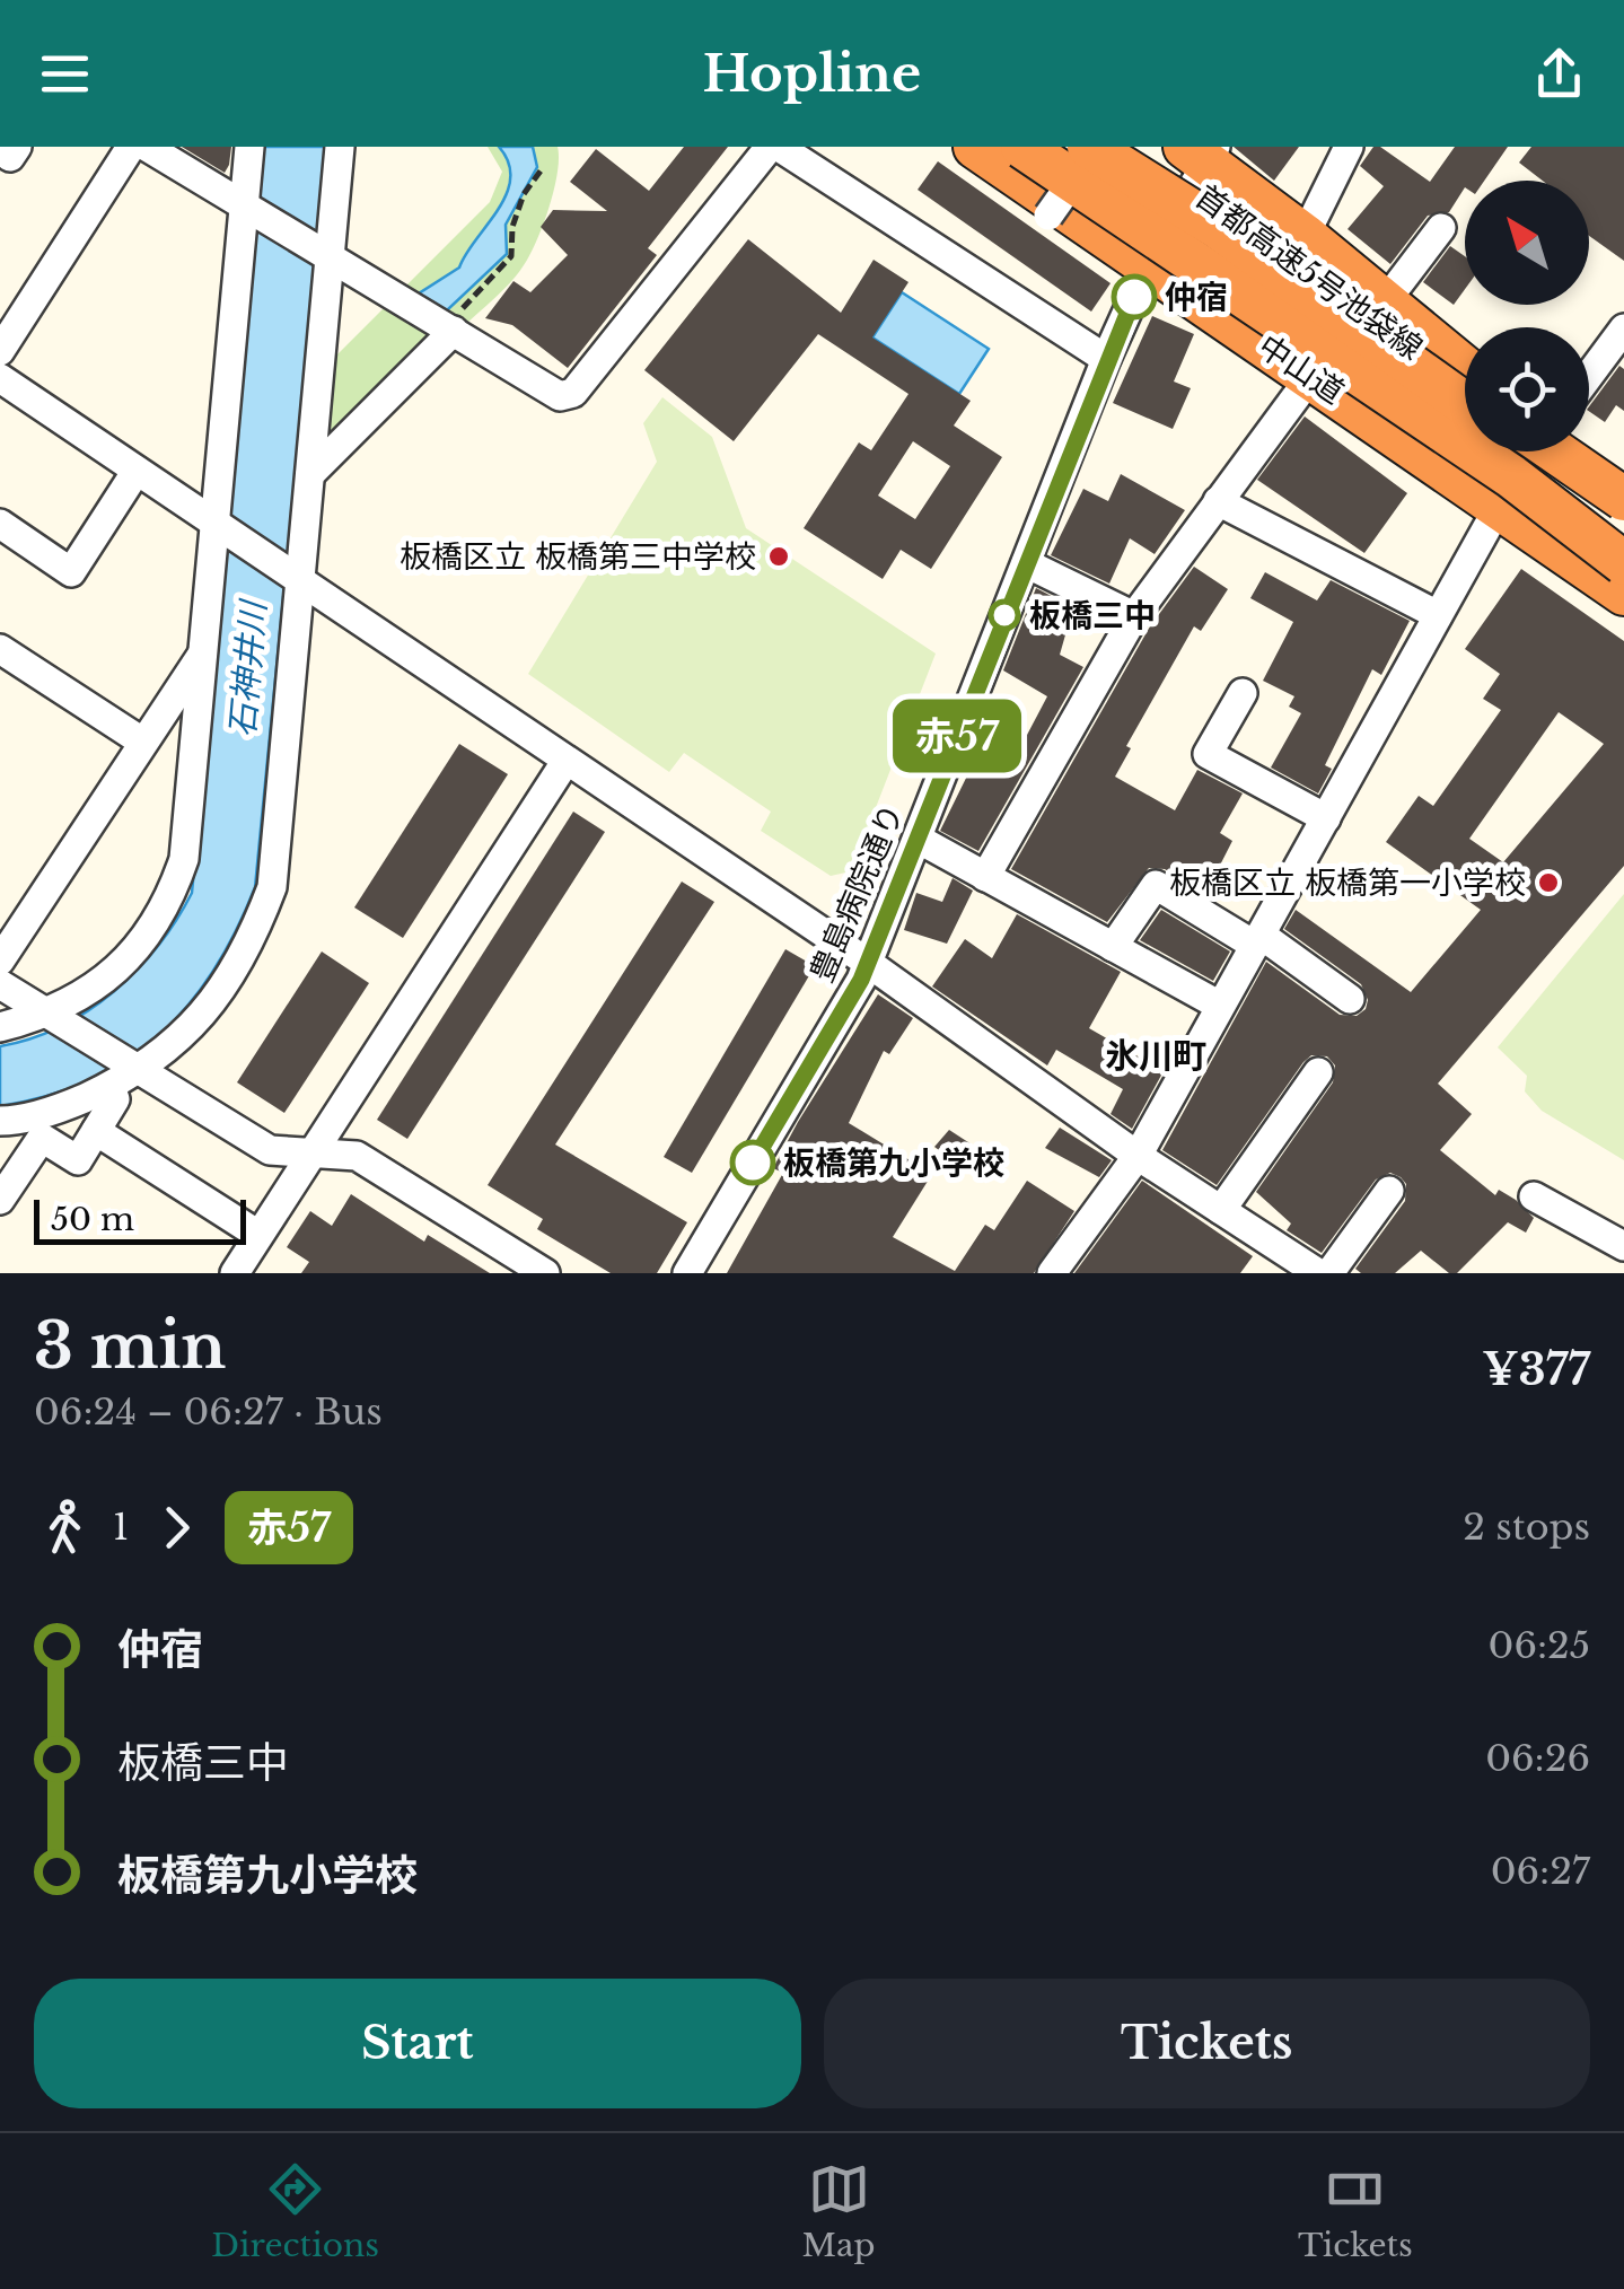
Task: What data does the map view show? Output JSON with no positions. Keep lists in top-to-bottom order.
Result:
{
  "streets": {
    "highway": ["首都高速5号池袋線", "中山道"],
    "street": ["豊島病院通り"]
  },
  "crossings": [
    ["首都高速5号池袋線", "中山道"],
    ["中山道", "豊島病院通り"]
  ],
  "districts": ["氷川町"],
  "water": ["石神井川"],
  "places": [
    "仲宿",
    "板橋区立 板橋第三中学校",
    "板橋三中",
    "板橋区立 板橋第一小学校",
    "板橋第九小学校"
  ],
  "lines": ["bus line 赤57"],
  "scale_bar": "50 m",
  "north": "top left",
  "page": {
    "header": "Hopline",
    "on_map": "赤57",
    "scale": "50 m",
    "heading": ["3 min", "06:24 – 06:27 · Bus", "¥377"],
    "legs": ["1", "赤57", "2 stops"],
    "list": [
      {
        "name": "仲宿",
        "value": "06:25"
      },
      {
        "name": "板橋三中",
        "value": "06:26"
      },
      {
        "name": "板橋第九小学校",
        "value": "06:27"
      }
    ],
    "buttons": ["Start", "Tickets"],
    "tabs": ["Directions", "Map", "Tickets"]
  }
}
